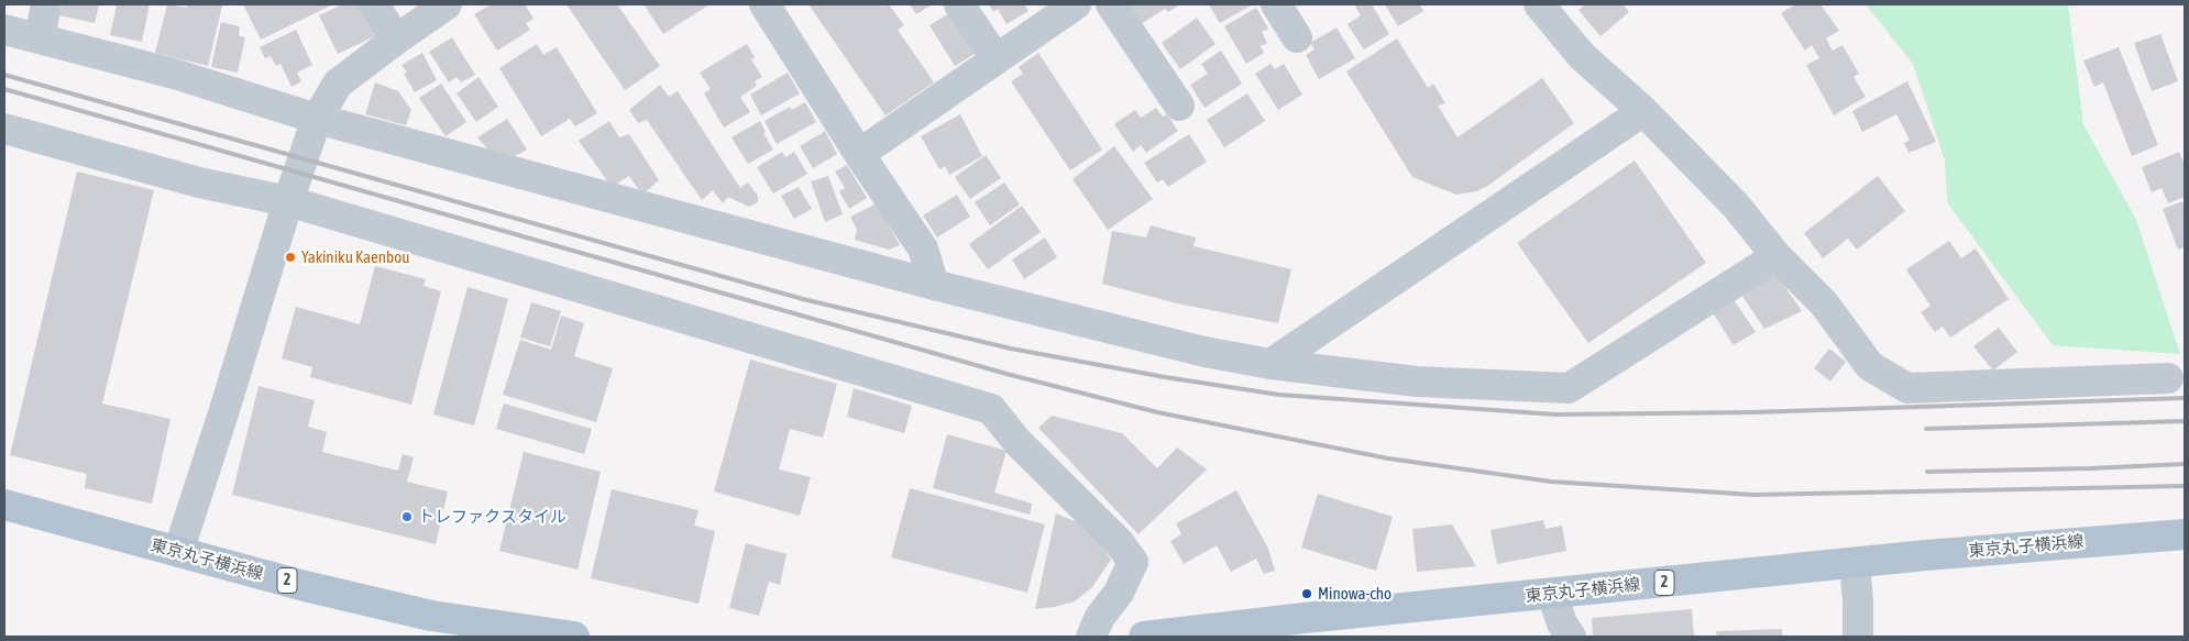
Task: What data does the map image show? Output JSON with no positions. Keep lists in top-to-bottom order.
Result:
{
  "streets": {
    "main road": ["東京丸子横浜線", "2"]
  },
  "places": ["Yakiniku Kaenbou", "トレファクスタイル", "Minowa-cho"]
}
